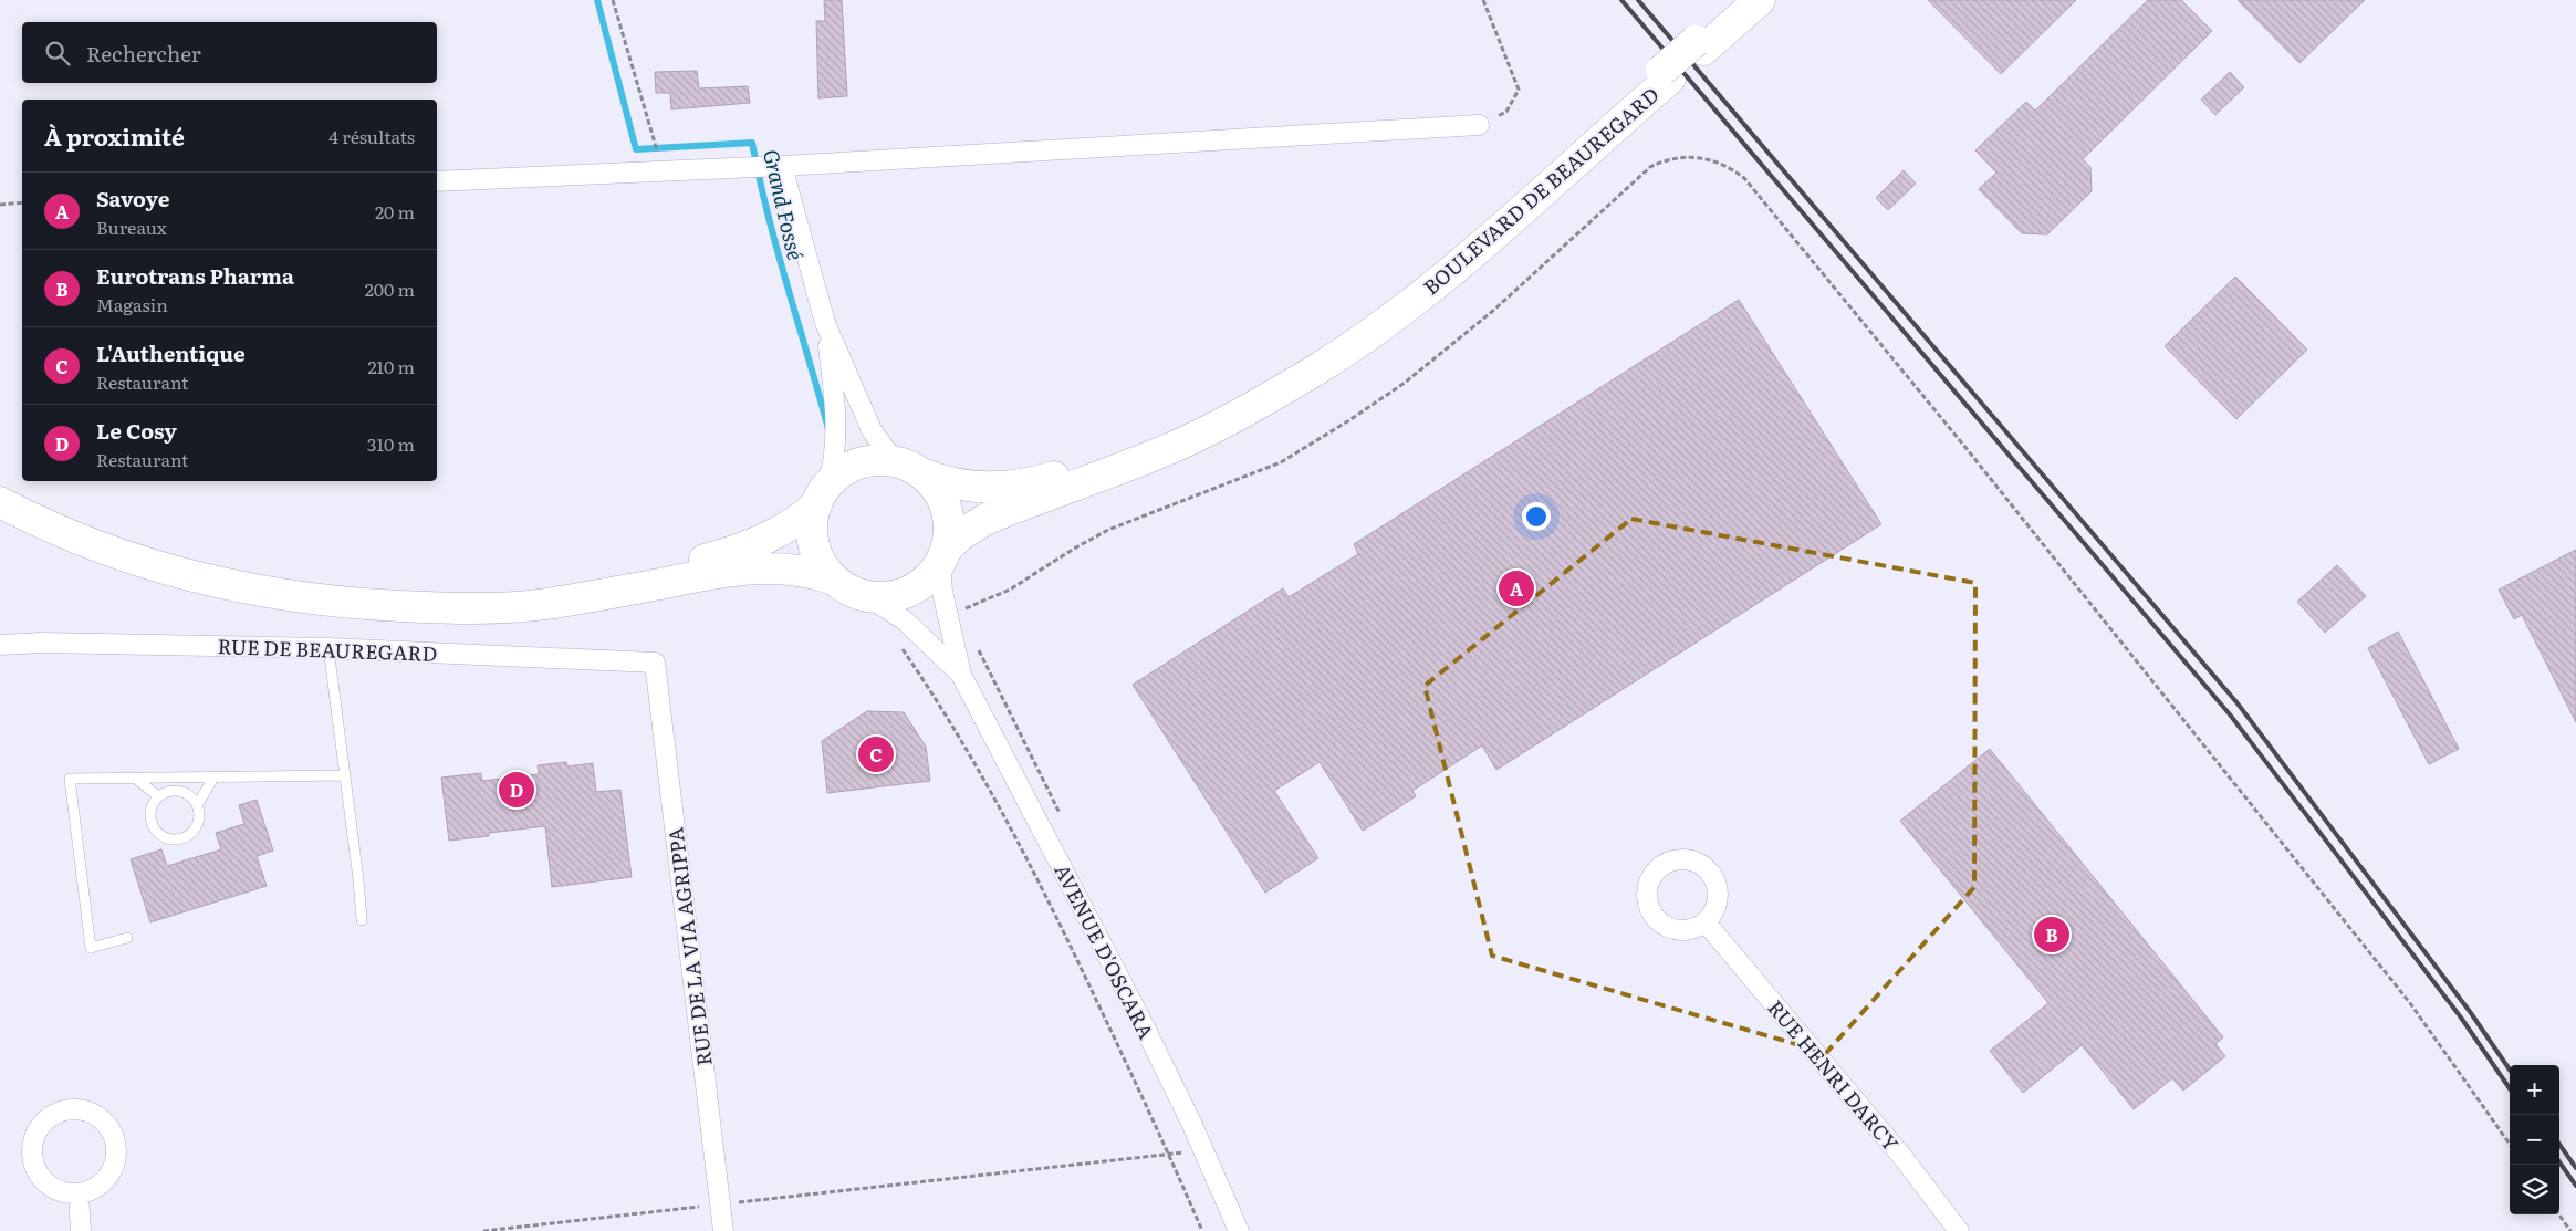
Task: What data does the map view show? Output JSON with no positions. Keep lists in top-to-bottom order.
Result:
{
  "streets": {
    "main road": ["BOULEVARD DE BEAUREGARD"],
    "street": [
      "RUE DE BEAUREGARD",
      "RUE DE LA VIA AGRIPPA",
      "AVENUE D'OSCARA",
      "RUE HENRI DARCY"
    ]
  },
  "crossings": [
    ["RUE DE BEAUREGARD", "RUE DE LA VIA AGRIPPA"]
  ],
  "water": ["Grand Fossé"],
  "page": {
    "search": "Rechercher",
    "heading": ["À proximité", "4 résultats"],
    "list": [
      {
        "mark": "A",
        "name": "Savoye",
        "note": "Bureaux",
        "value": "20 m"
      },
      {
        "mark": "B",
        "name": "Eurotrans Pharma",
        "note": "Magasin",
        "value": "200 m"
      },
      {
        "mark": "C",
        "name": "L'Authentique",
        "note": "Restaurant",
        "value": "210 m"
      },
      {
        "mark": "D",
        "name": "Le Cosy",
        "note": "Restaurant",
        "value": "310 m"
      }
    ],
    "pins": [
      "A",
      "C",
      "D",
      "B"
    ],
    "map_buttons": ["+", "−"]
  }
}
